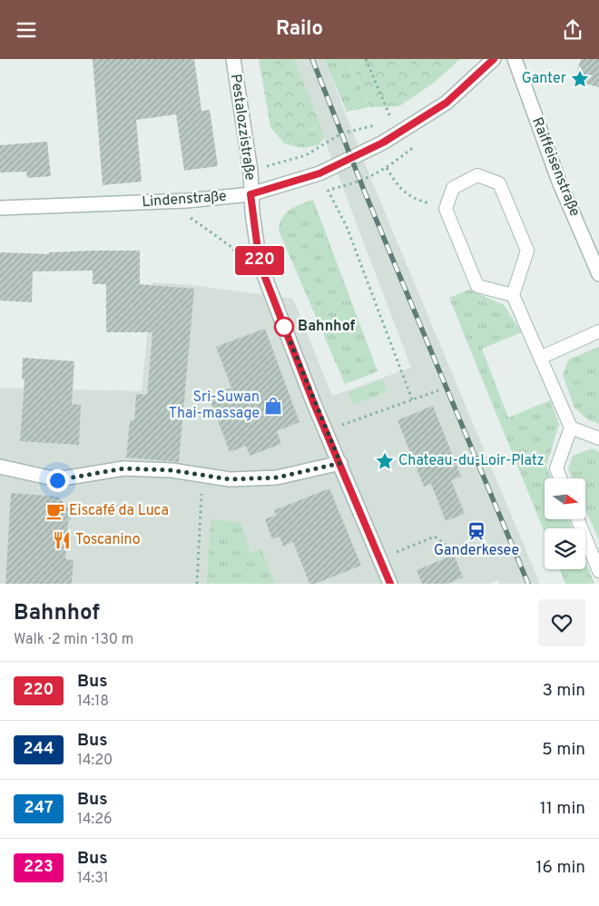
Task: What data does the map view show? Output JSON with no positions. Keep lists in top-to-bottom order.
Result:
{
  "streets": {
    "street": ["Pestalozzistraße", "Raiffeisenstraße", "Lindenstraße"]
  },
  "crossings": [
    ["Pestalozzistraße", "Lindenstraße"]
  ],
  "places": {
    "place": ["Ganter", "Chateau-du-Loir-Platz"],
    "other": ["Bahnhof"],
    "shop": ["Sri-Suwan Thai-massage"],
    "cafe": ["Eiscafé da Luca"],
    "station": ["Ganderkesee"],
    "restaurant": ["Toscanino"]
  },
  "lines": ["bus line 220"],
  "north": "right",
  "page": {
    "header": "Railo",
    "on_map": "220",
    "heading": ["Bahnhof", "Walk · 2 min · 130 m"],
    "list": [
      {
        "mark": "220",
        "name": "Bus",
        "note": "14:18",
        "value": "3 min"
      },
      {
        "mark": "244",
        "name": "Bus",
        "note": "14:20",
        "value": "5 min"
      },
      {
        "mark": "247",
        "name": "Bus",
        "note": "14:26",
        "value": "11 min"
      },
      {
        "mark": "223",
        "name": "Bus",
        "note": "14:31",
        "value": "16 min"
      }
    ]
  }
}
